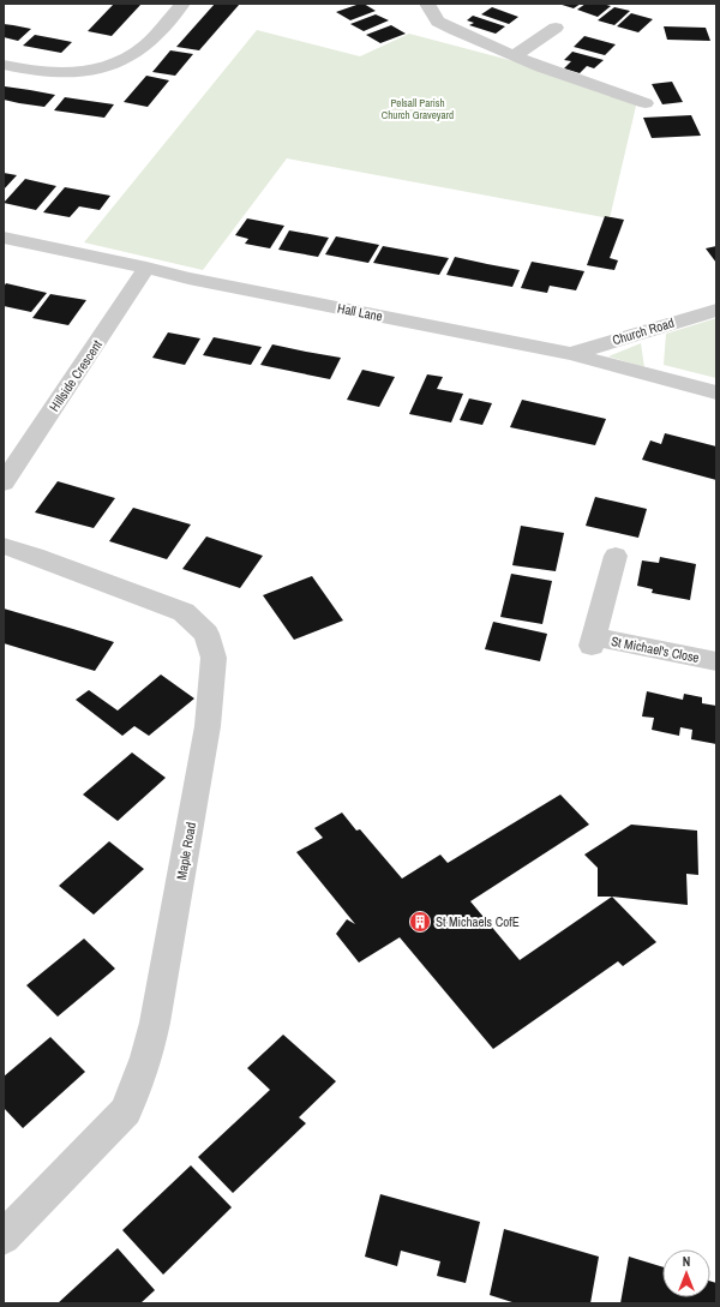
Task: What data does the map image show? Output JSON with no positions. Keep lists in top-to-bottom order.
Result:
{
  "streets": {
    "street": [
      "Hall Lane",
      "Church Road",
      "Hillside Crescent",
      "St Michael's Close",
      "Maple Road"
    ]
  },
  "crossings": [
    ["Hall Lane", "Church Road"],
    ["Hall Lane", "Hillside Crescent"]
  ],
  "parks": ["Pelsall Parish Church Graveyard"],
  "places": {
    "building": ["St Michaels CofE"]
  },
  "north": "top"
}
